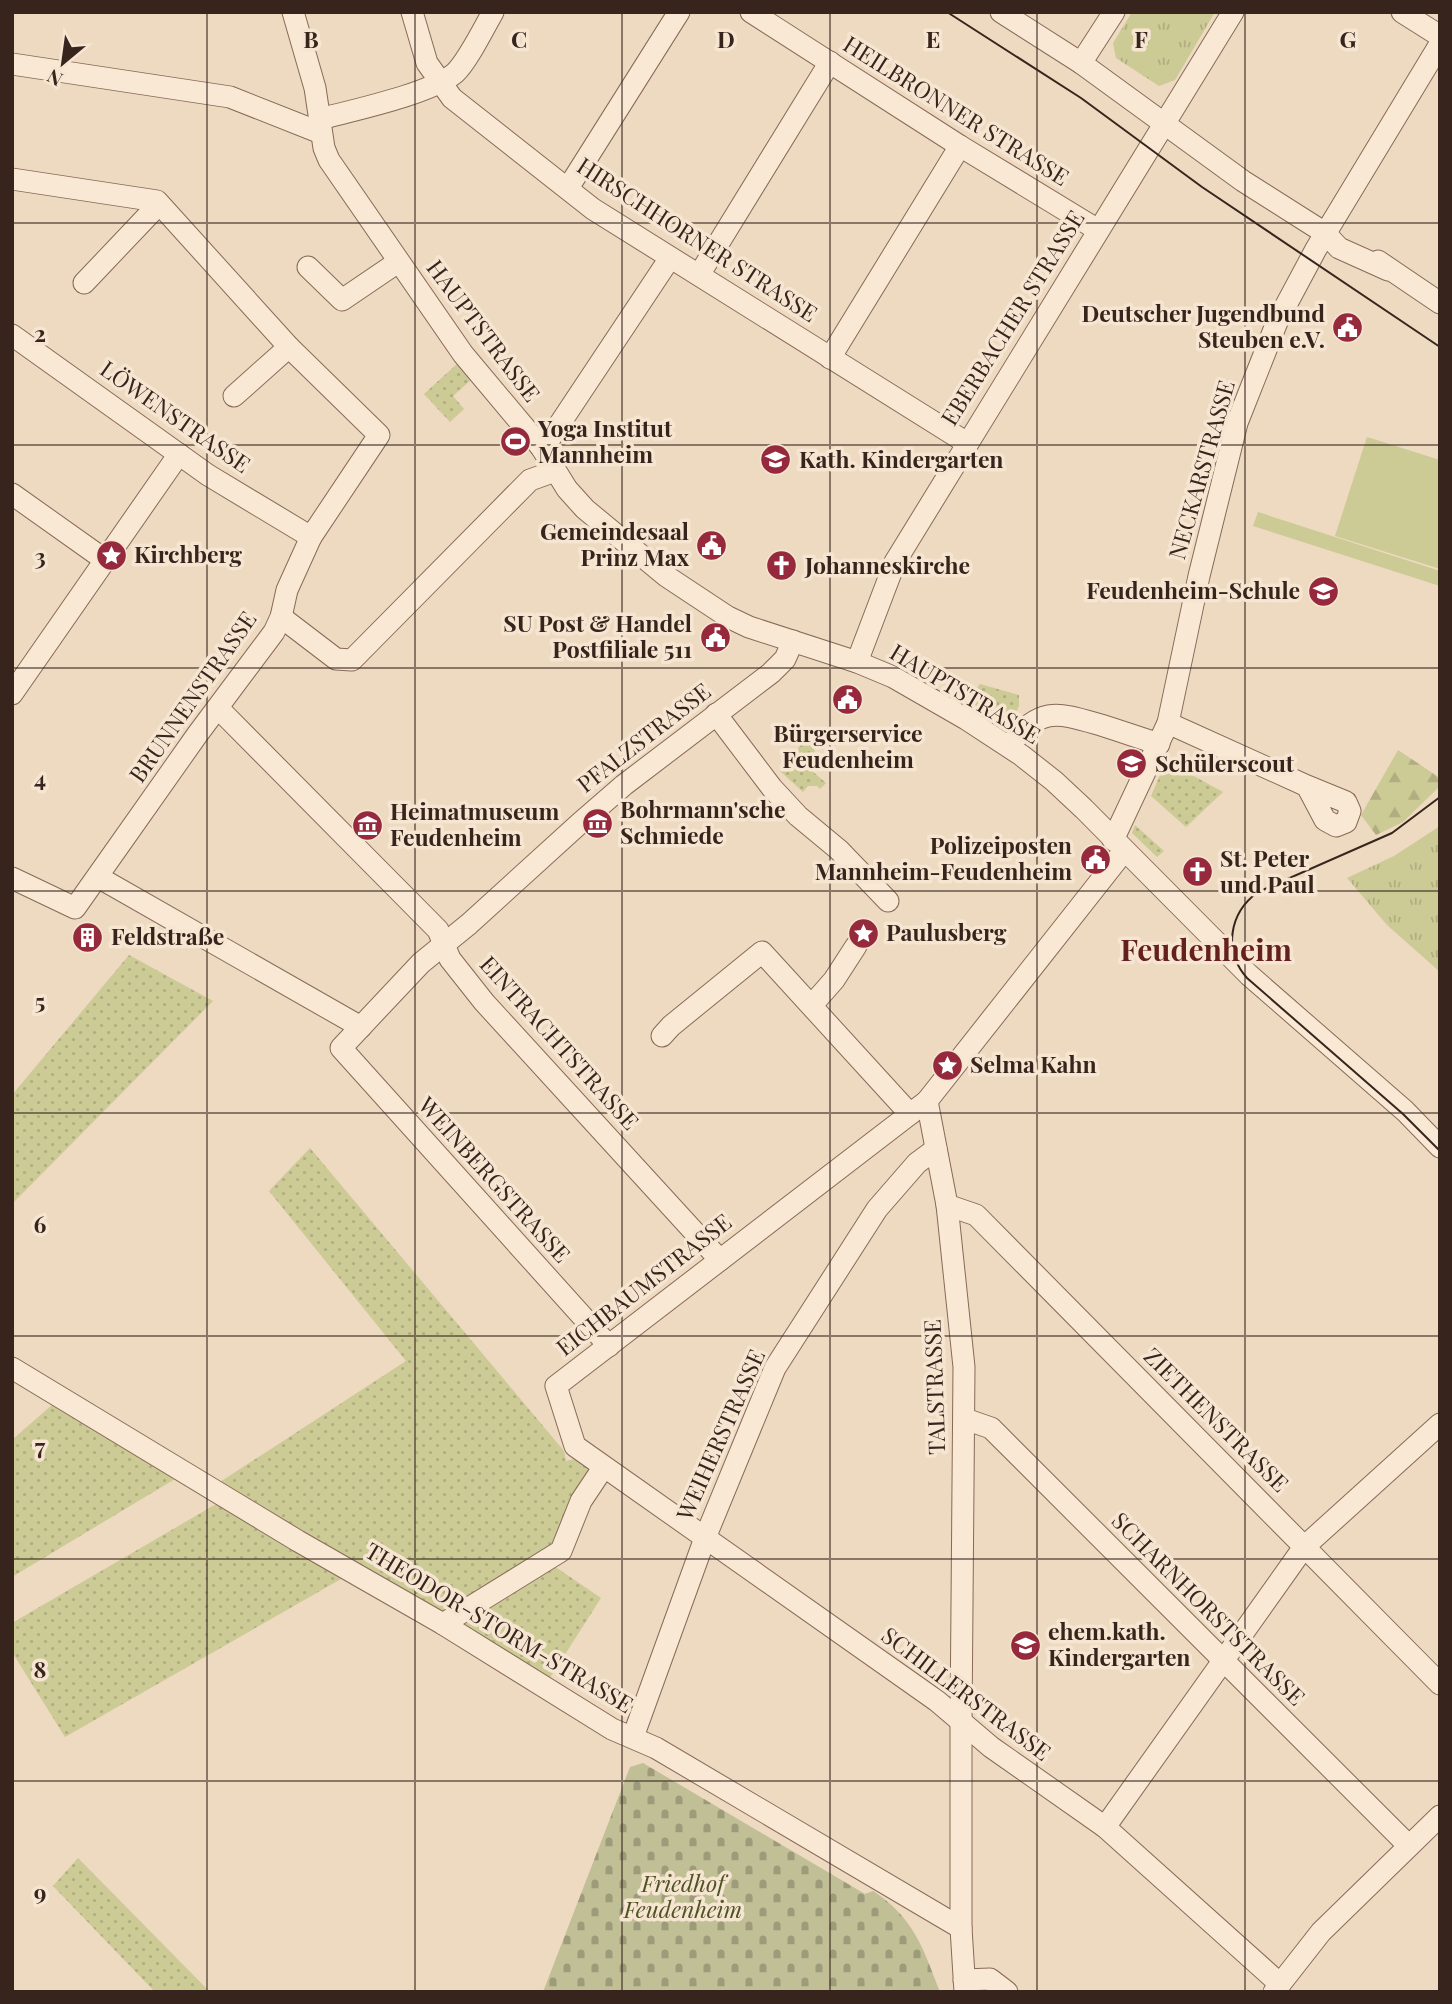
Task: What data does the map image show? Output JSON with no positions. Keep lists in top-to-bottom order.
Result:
{
  "streets": {
    "street": [
      "HEILBRONNER STRASSE",
      "HIRSCHHORNER STRASSE",
      "EBERBACHER STRASSE",
      "HAUPTSTRASSE",
      "LÖWENSTRASSE",
      "NECKARSTRASSE",
      "BRUNNENSTRASSE",
      "PFALZSTRASSE",
      "EINTRACHTSTRASSE",
      "WEINBERGSTRASSE",
      "EICHBAUMSTRASSE",
      "TALSTRASSE",
      "ZIETHENSTRASSE",
      "WEIHERSTRASSE",
      "SCHARNHORSTSTRASSE",
      "THEODOR-STORM-STRASSE",
      "SCHILLERSTRASSE"
    ]
  },
  "crossings": [
    ["HEILBRONNER STRASSE", "EBERBACHER STRASSE"],
    ["HIRSCHHORNER STRASSE", "EBERBACHER STRASSE"],
    ["EBERBACHER STRASSE", "HAUPTSTRASSE"],
    ["HAUPTSTRASSE", "NECKARSTRASSE"],
    ["HAUPTSTRASSE", "PFALZSTRASSE"],
    ["LÖWENSTRASSE", "BRUNNENSTRASSE"],
    ["BRUNNENSTRASSE", "EINTRACHTSTRASSE"],
    ["PFALZSTRASSE", "EINTRACHTSTRASSE"],
    ["PFALZSTRASSE", "WEINBERGSTRASSE"],
    ["EINTRACHTSTRASSE", "EICHBAUMSTRASSE"],
    ["WEINBERGSTRASSE", "EICHBAUMSTRASSE"],
    ["EICHBAUMSTRASSE", "TALSTRASSE"],
    ["EICHBAUMSTRASSE", "SCHILLERSTRASSE"],
    ["TALSTRASSE", "ZIETHENSTRASSE"],
    ["TALSTRASSE", "WEIHERSTRASSE"],
    ["TALSTRASSE", "SCHARNHORSTSTRASSE"],
    ["TALSTRASSE", "THEODOR-STORM-STRASSE"],
    ["TALSTRASSE", "SCHILLERSTRASSE"],
    ["WEIHERSTRASSE", "THEODOR-STORM-STRASSE"],
    ["WEIHERSTRASSE", "SCHILLERSTRASSE"]
  ],
  "districts": ["Feudenheim"],
  "parks": ["Friedhof Feudenheim"],
  "places": {
    "public building": [
      "Deutscher Jugendbund Steuben e.V.",
      "Gemeindesaal Prinz Max",
      "SU Post & Handel Postfiliale 511",
      "Bürgerservice Feudenheim",
      "Polizeiposten Mannheim-Feudenheim"
    ],
    "sports": ["Yoga Institut Mannheim"],
    "school or university": [
      "Kath. Kindergarten",
      "Feudenheim-Schule",
      "Schülerscout",
      "ehem.kath. Kindergarten"
    ],
    "place": ["Kirchberg", "Paulusberg", "Selma Kahn"],
    "church": ["Johanneskirche", "St. Peter und Paul"],
    "museum": ["Bohrmann'sche Schmiede", "Heimatmuseum Feudenheim"],
    "building": ["Feldstraße"]
  },
  "north": "bottom left",
  "grid": {
    "columns": [
      "B",
      "C",
      "D",
      "E",
      "F",
      "G"
    ],
    "rows": [
      "2",
      "3",
      "4",
      "5",
      "6",
      "7",
      "8",
      "9"
    ]
  }
}
